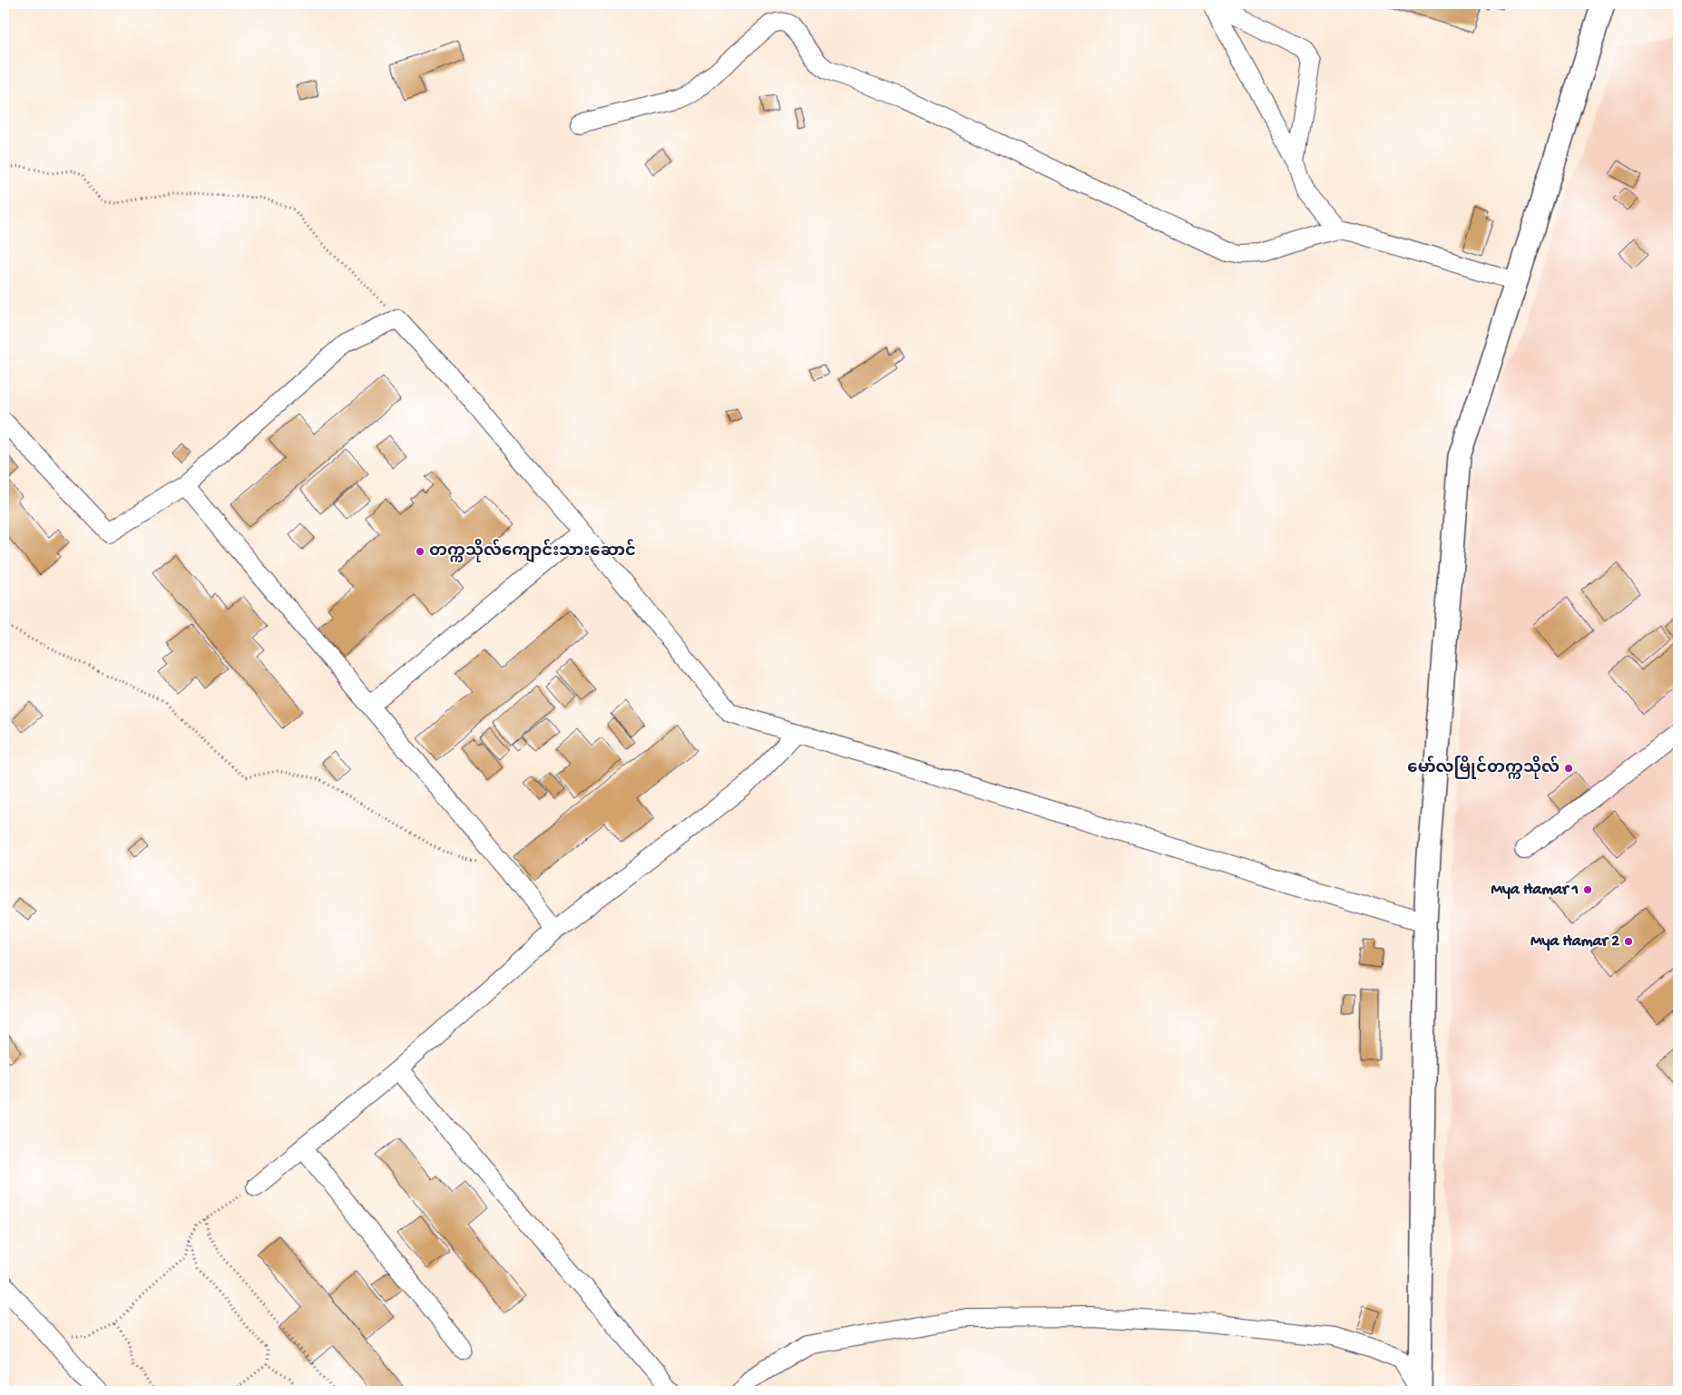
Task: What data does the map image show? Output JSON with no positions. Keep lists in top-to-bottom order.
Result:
{
  "places": [
    "တက္ကသိုလ်ကျောင်းသားဆောင်",
    "မော်လမြိုင်တက္ကသိုလ်",
    "Mya Hamar 1",
    "Mya Hamar 2"
  ]
}
